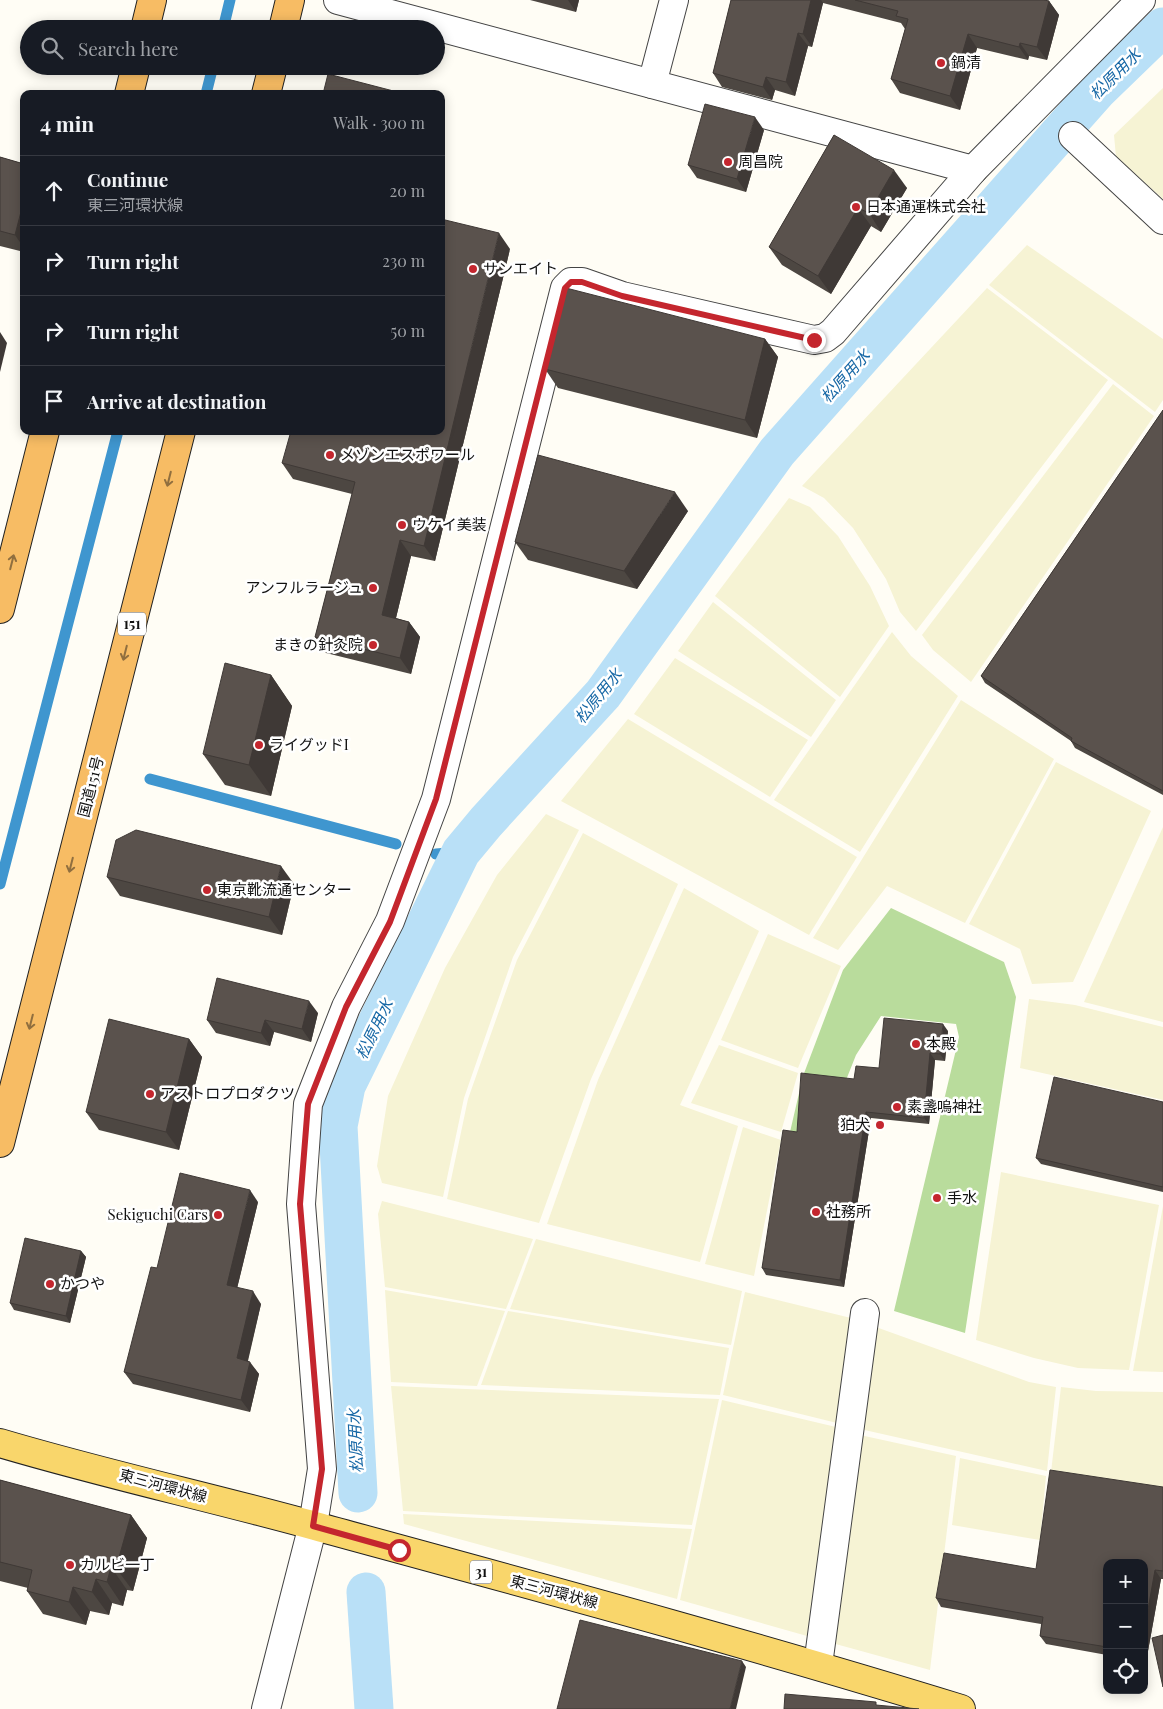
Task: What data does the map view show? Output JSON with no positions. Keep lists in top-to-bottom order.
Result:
{
  "streets": {
    "highway": ["151", "国道151号"],
    "main road": ["東三河環状線", "31"]
  },
  "one_way": ["国道151号"],
  "water": ["松原用水"],
  "places": [
    "鍋清",
    "周昌院",
    "日本通運株式会社",
    "サンエイト",
    "メゾンエスポワール",
    "ウケイ美装",
    "アンフルラージュ",
    "まきの針灸院",
    "ライグッドI",
    "東京靴流通センター",
    "本殿",
    "アストロプロダクツ",
    "素盞嗚神社",
    "狛犬",
    "手水",
    "社務所",
    "Sekiguchi Cars",
    "かつや",
    "カルビ一丁"
  ],
  "page": {
    "search": "Search here",
    "heading": ["4 min", "Walk · 300 m"],
    "list": [
      ["Continue", "東三河環状線", "20 m"],
      ["Turn right", "230 m"],
      ["Turn right", "50 m"],
      "Arrive at destination"
    ],
    "map_buttons": ["+", "−"]
  }
}
